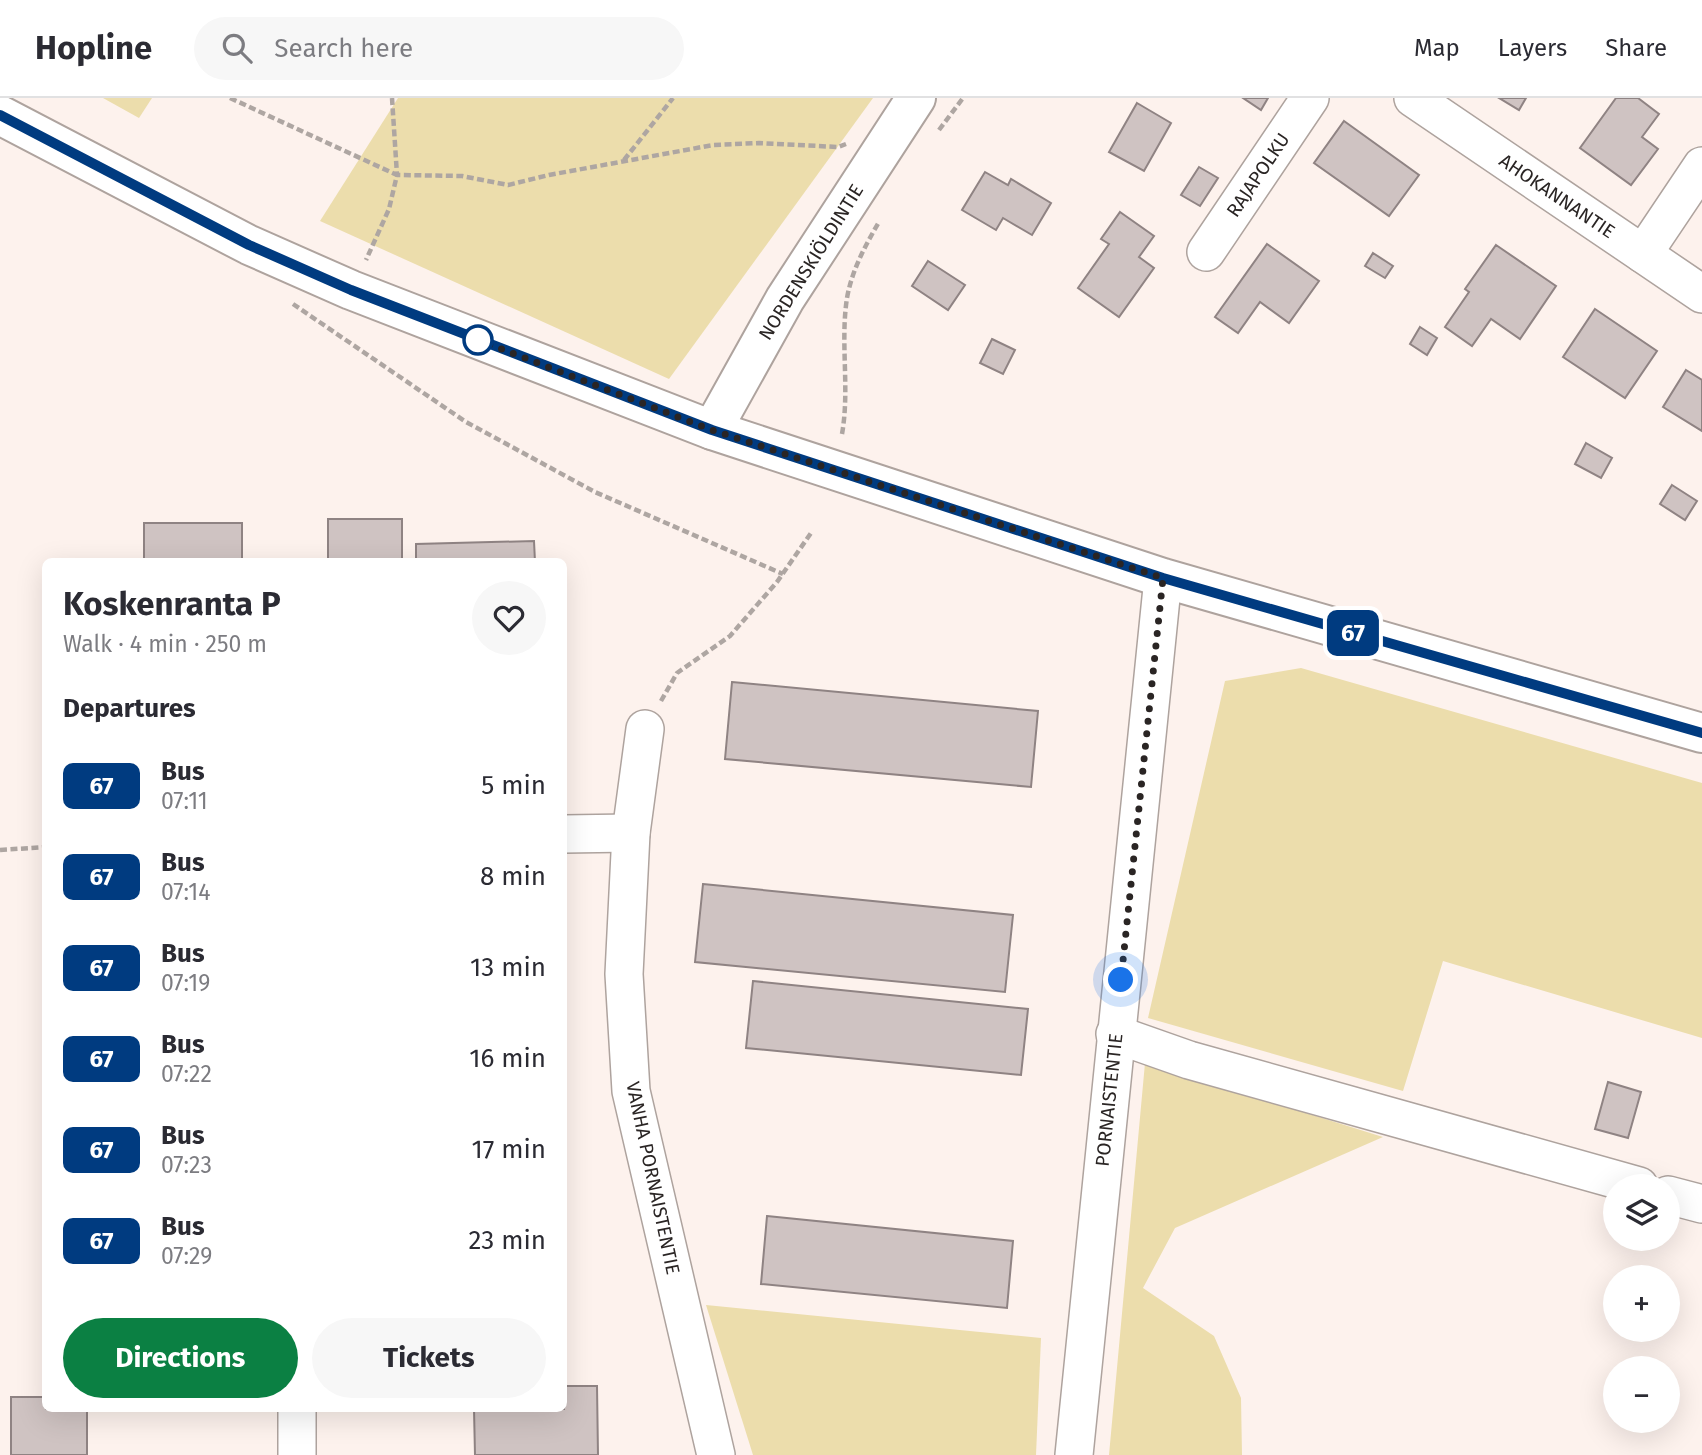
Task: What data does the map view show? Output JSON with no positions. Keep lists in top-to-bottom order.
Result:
{
  "streets": {
    "main road": ["NORDENSKIÖLDINTIE"],
    "street": [
      "RAJAPOLKU",
      "AHOKANNANTIE",
      "PORNAISTENTIE",
      "VANHA PORNAISTENTIE"
    ]
  },
  "lines": ["bus line 67"],
  "page": {
    "header": "Hopline",
    "search": "Search here",
    "nav": ["Map", "Layers", "Share"],
    "on_map": "67",
    "heading": [
      ["Koskenranta P", "Walk · 4 min · 250 m"],
      "Departures"
    ],
    "list": [
      {
        "mark": "67",
        "name": "Bus",
        "note": "07:11",
        "value": "5 min"
      },
      {
        "mark": "67",
        "name": "Bus",
        "note": "07:14",
        "value": "8 min"
      },
      {
        "mark": "67",
        "name": "Bus",
        "note": "07:19",
        "value": "13 min"
      },
      {
        "mark": "67",
        "name": "Bus",
        "note": "07:22",
        "value": "16 min"
      },
      {
        "mark": "67",
        "name": "Bus",
        "note": "07:23",
        "value": "17 min"
      },
      {
        "mark": "67",
        "name": "Bus",
        "note": "07:29",
        "value": "23 min"
      }
    ],
    "map_buttons": ["+", "−"],
    "buttons": ["Directions", "Tickets"]
  }
}
